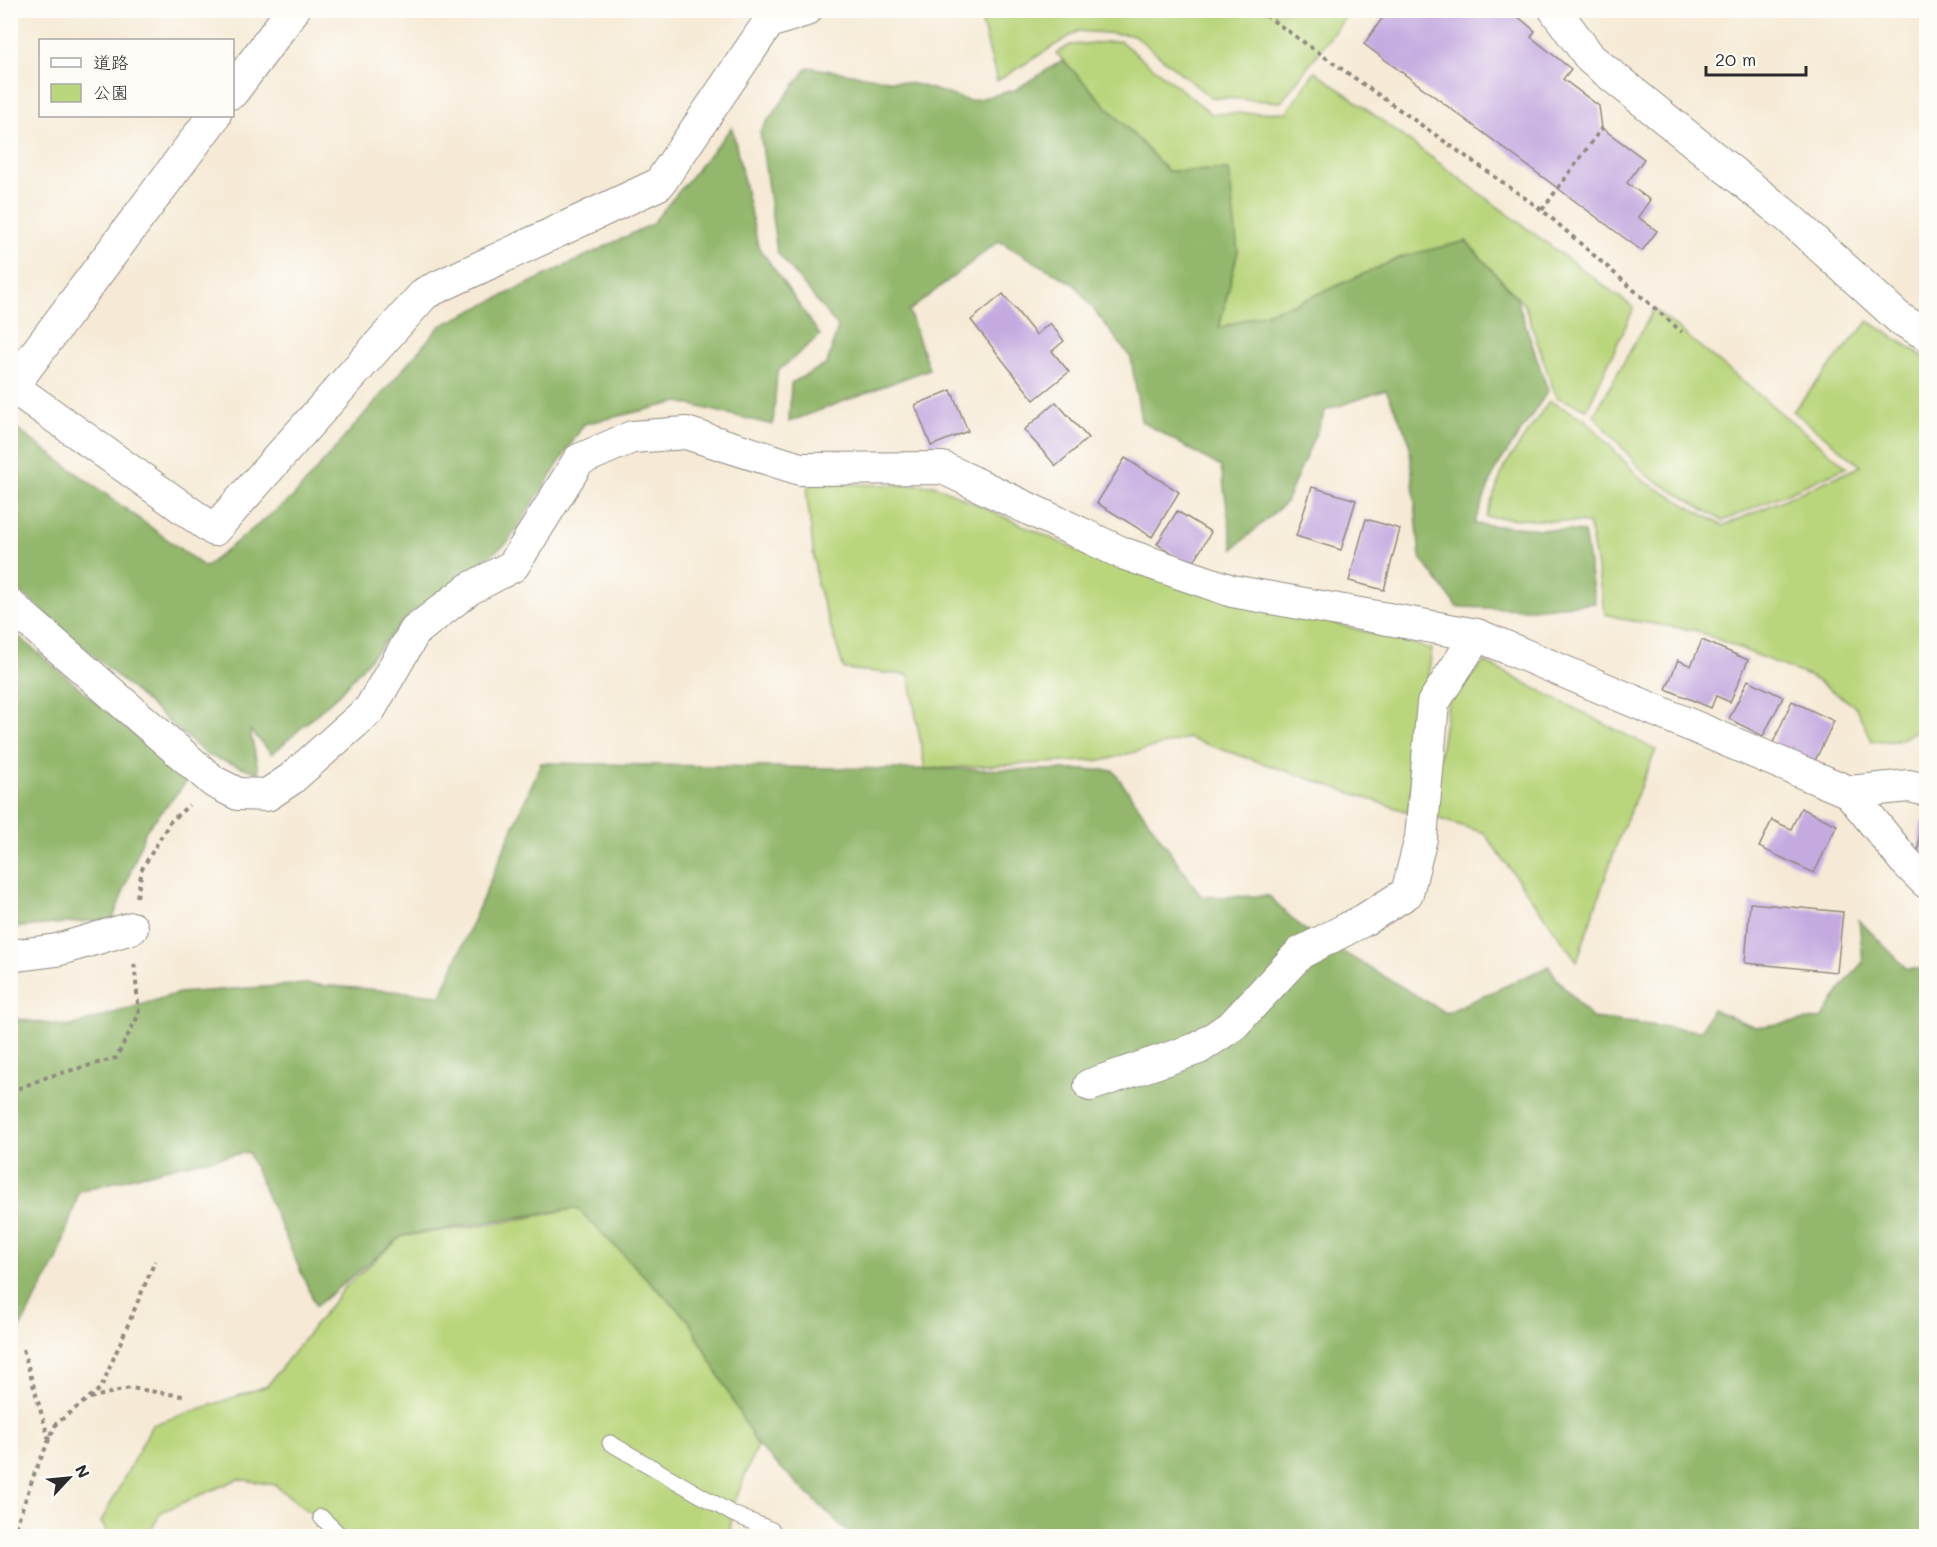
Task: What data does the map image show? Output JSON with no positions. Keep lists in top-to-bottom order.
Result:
{
  "legend": ["道路", "公園"],
  "scale_bar": "20 m",
  "north": "top right"
}
